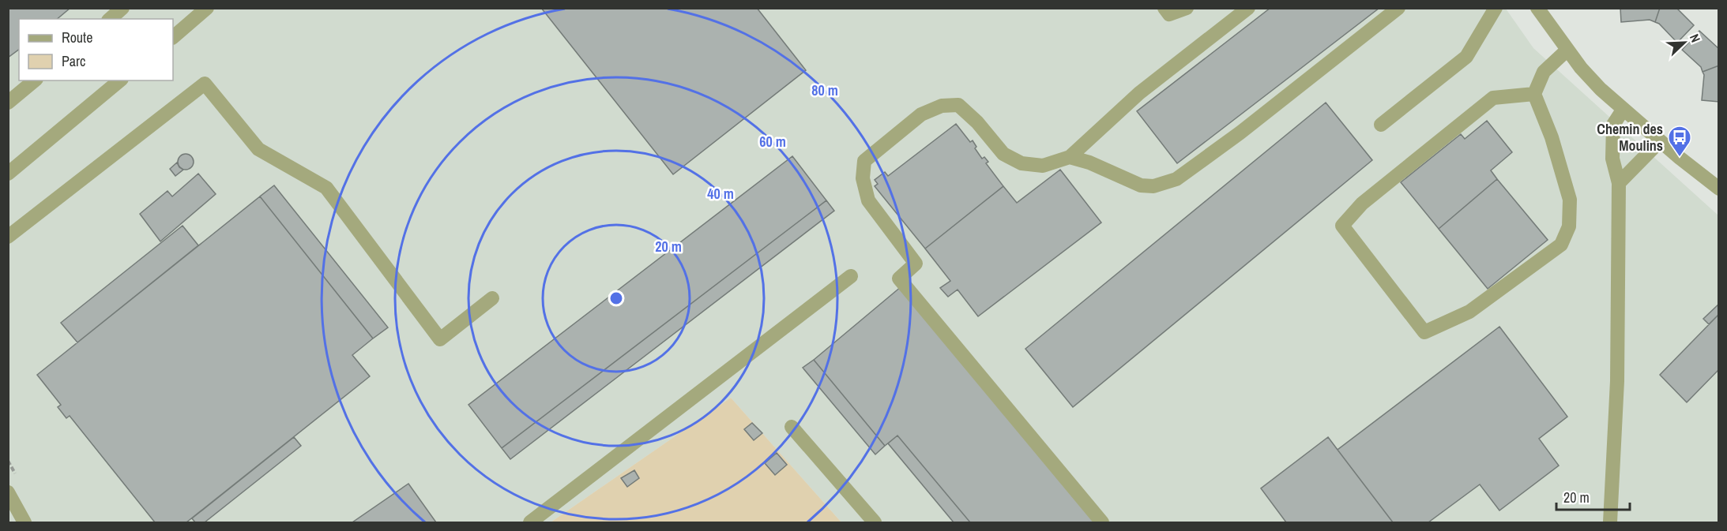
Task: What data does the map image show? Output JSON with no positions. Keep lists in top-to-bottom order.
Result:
{
  "places": {
    "bus stop": ["Chemin des Moulins"]
  },
  "legend": ["Route", "Parc"],
  "scale_bar": "20 m",
  "north": "top right",
  "rings": [
    "80 m",
    "60 m",
    "40 m",
    "20 m"
  ]
}
